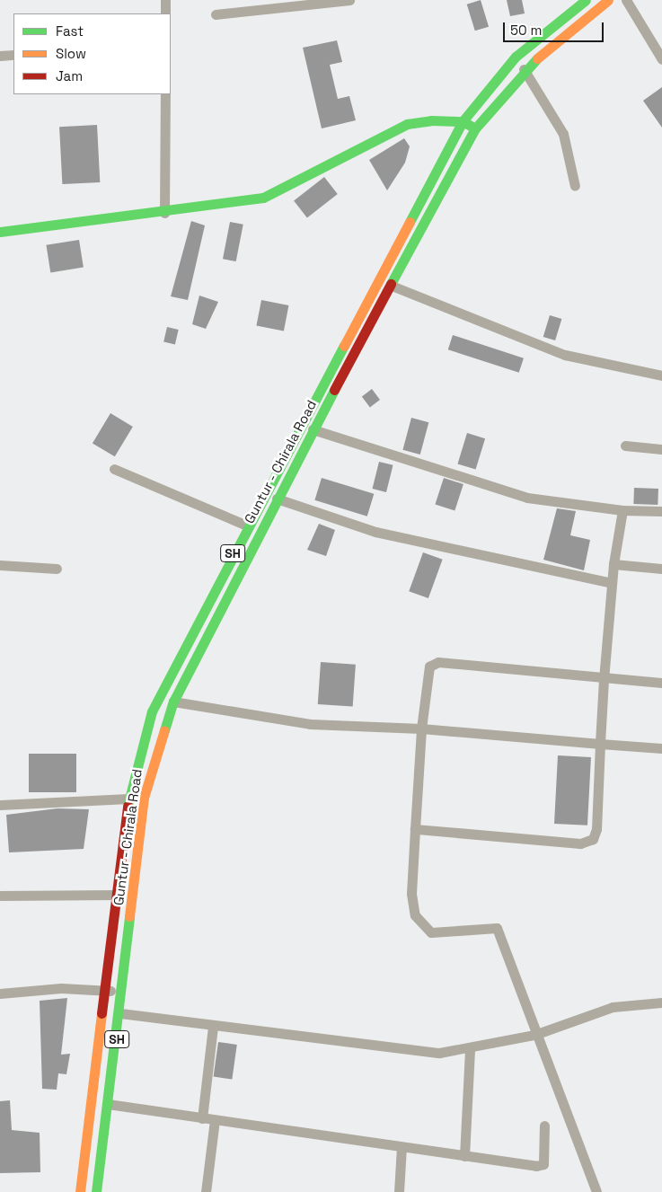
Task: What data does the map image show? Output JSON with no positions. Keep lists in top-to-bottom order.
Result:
{
  "streets": {
    "main road": ["Guntur - Chirala Road", "SH"]
  },
  "legend": ["Fast", "Slow", "Jam"],
  "scale_bar": "50 m"
}
